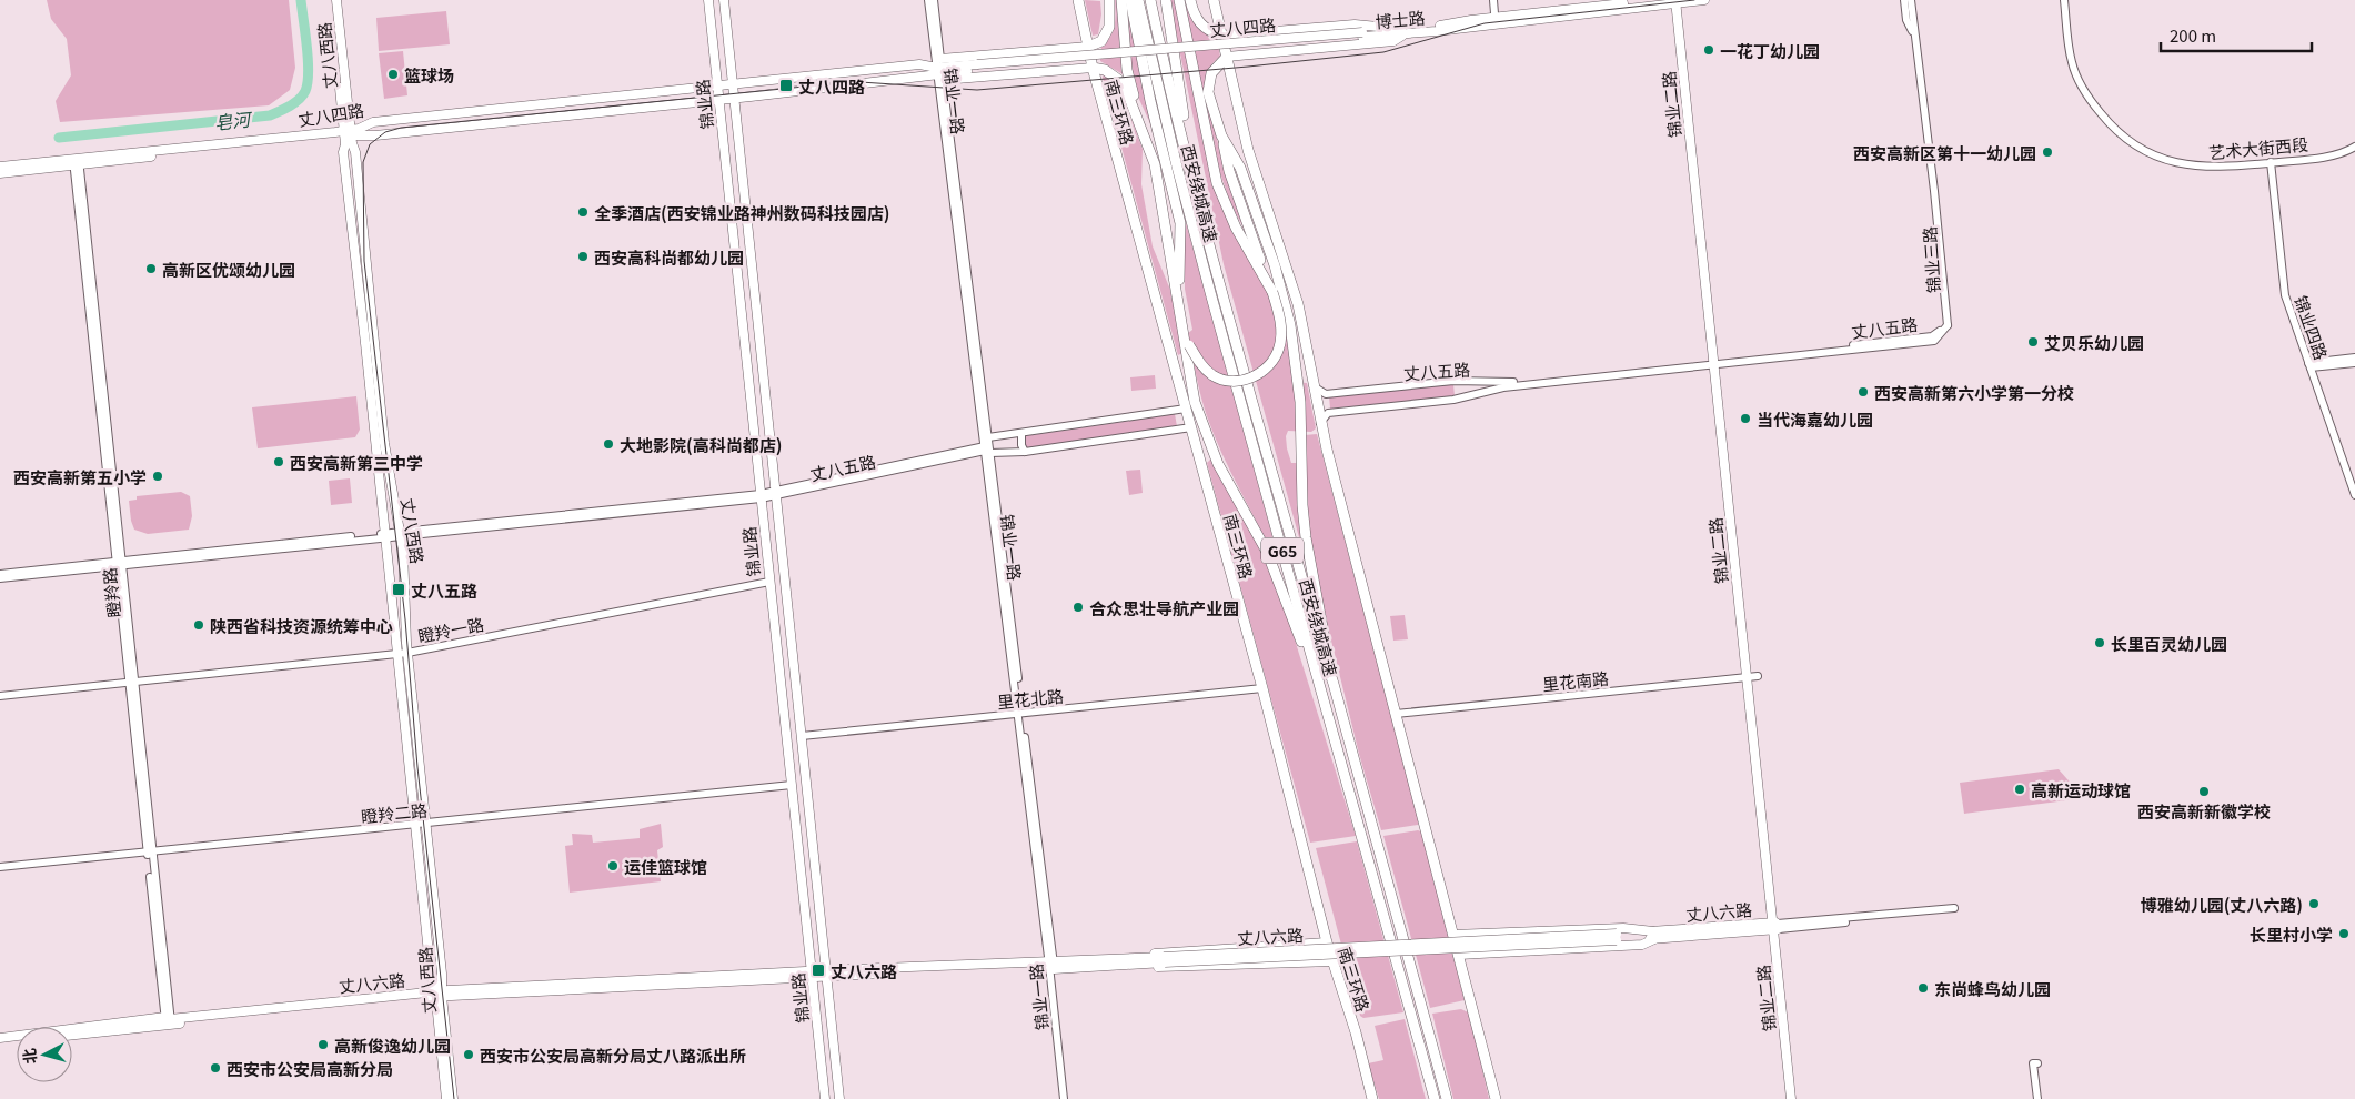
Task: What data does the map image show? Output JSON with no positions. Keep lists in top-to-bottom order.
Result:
{
  "streets": {
    "highway": ["南三环路", "西安绕城高速", "G65"],
    "main road": [
      "博士路",
      "丈八四路",
      "丈八西路",
      "锦业路",
      "锦业二路",
      "丈八六路"
    ],
    "street": [
      "锦业一路",
      "艺术大街西段",
      "锦业三路",
      "丈八五路",
      "锦业四路",
      "瞪羚路",
      "瞪羚一路",
      "里花南路",
      "里花北路",
      "瞪羚二路"
    ]
  },
  "crossings": [
    ["博士路", "丈八四路"],
    ["博士路", "锦业二路"],
    ["丈八四路", "丈八西路"],
    ["丈八四路", "锦业一路"],
    ["丈八四路", "锦业路"],
    ["丈八四路", "瞪羚路"],
    ["丈八西路", "丈八五路"],
    ["丈八西路", "瞪羚一路"],
    ["丈八西路", "瞪羚二路"],
    ["丈八西路", "丈八六路"],
    ["锦业一路", "丈八五路"],
    ["锦业一路", "里花北路"],
    ["锦业一路", "丈八六路"],
    ["锦业路", "丈八五路"],
    ["锦业路", "瞪羚一路"],
    ["锦业路", "里花北路"],
    ["锦业路", "瞪羚二路"],
    ["锦业路", "丈八六路"],
    ["锦业二路", "丈八五路"],
    ["锦业二路", "里花南路"],
    ["锦业二路", "丈八六路"],
    ["南三环路", "丈八五路"],
    ["南三环路", "里花北路"],
    ["艺术大街西段", "锦业四路"],
    ["锦业三路", "丈八五路"],
    ["丈八五路", "瞪羚路"],
    ["瞪羚路", "瞪羚一路"],
    ["瞪羚路", "瞪羚二路"],
    ["瞪羚路", "丈八六路"]
  ],
  "water": ["皂河"],
  "places": {
    "other": [
      "一花丁幼儿园",
      "篮球场",
      "西安高新区第十一幼儿园",
      "全季酒店(西安锦业路神州数码科技园店)",
      "西安高科尚都幼儿园",
      "高新区优颂幼儿园",
      "艾贝乐幼儿园",
      "西安高新第六小学第一分校",
      "当代海嘉幼儿园",
      "大地影院(高科尚都店)",
      "西安高新第三中学",
      "西安高新第五小学",
      "合众思壮导航产业园",
      "陕西省科技资源统筹中心",
      "长里百灵幼儿园",
      "高新运动球馆",
      "西安高新新徽学校",
      "运佳篮球馆",
      "博雅幼儿园(丈八六路)",
      "长里村小学",
      "东尚蜂鸟幼儿园",
      "高新俊逸幼儿园",
      "西安市公安局高新分局丈八路派出所",
      "西安市公安局高新分局"
    ],
    "transit": ["丈八四路", "丈八五路", "丈八六路"]
  },
  "scale_bar": "200 m",
  "north": "left"
}
